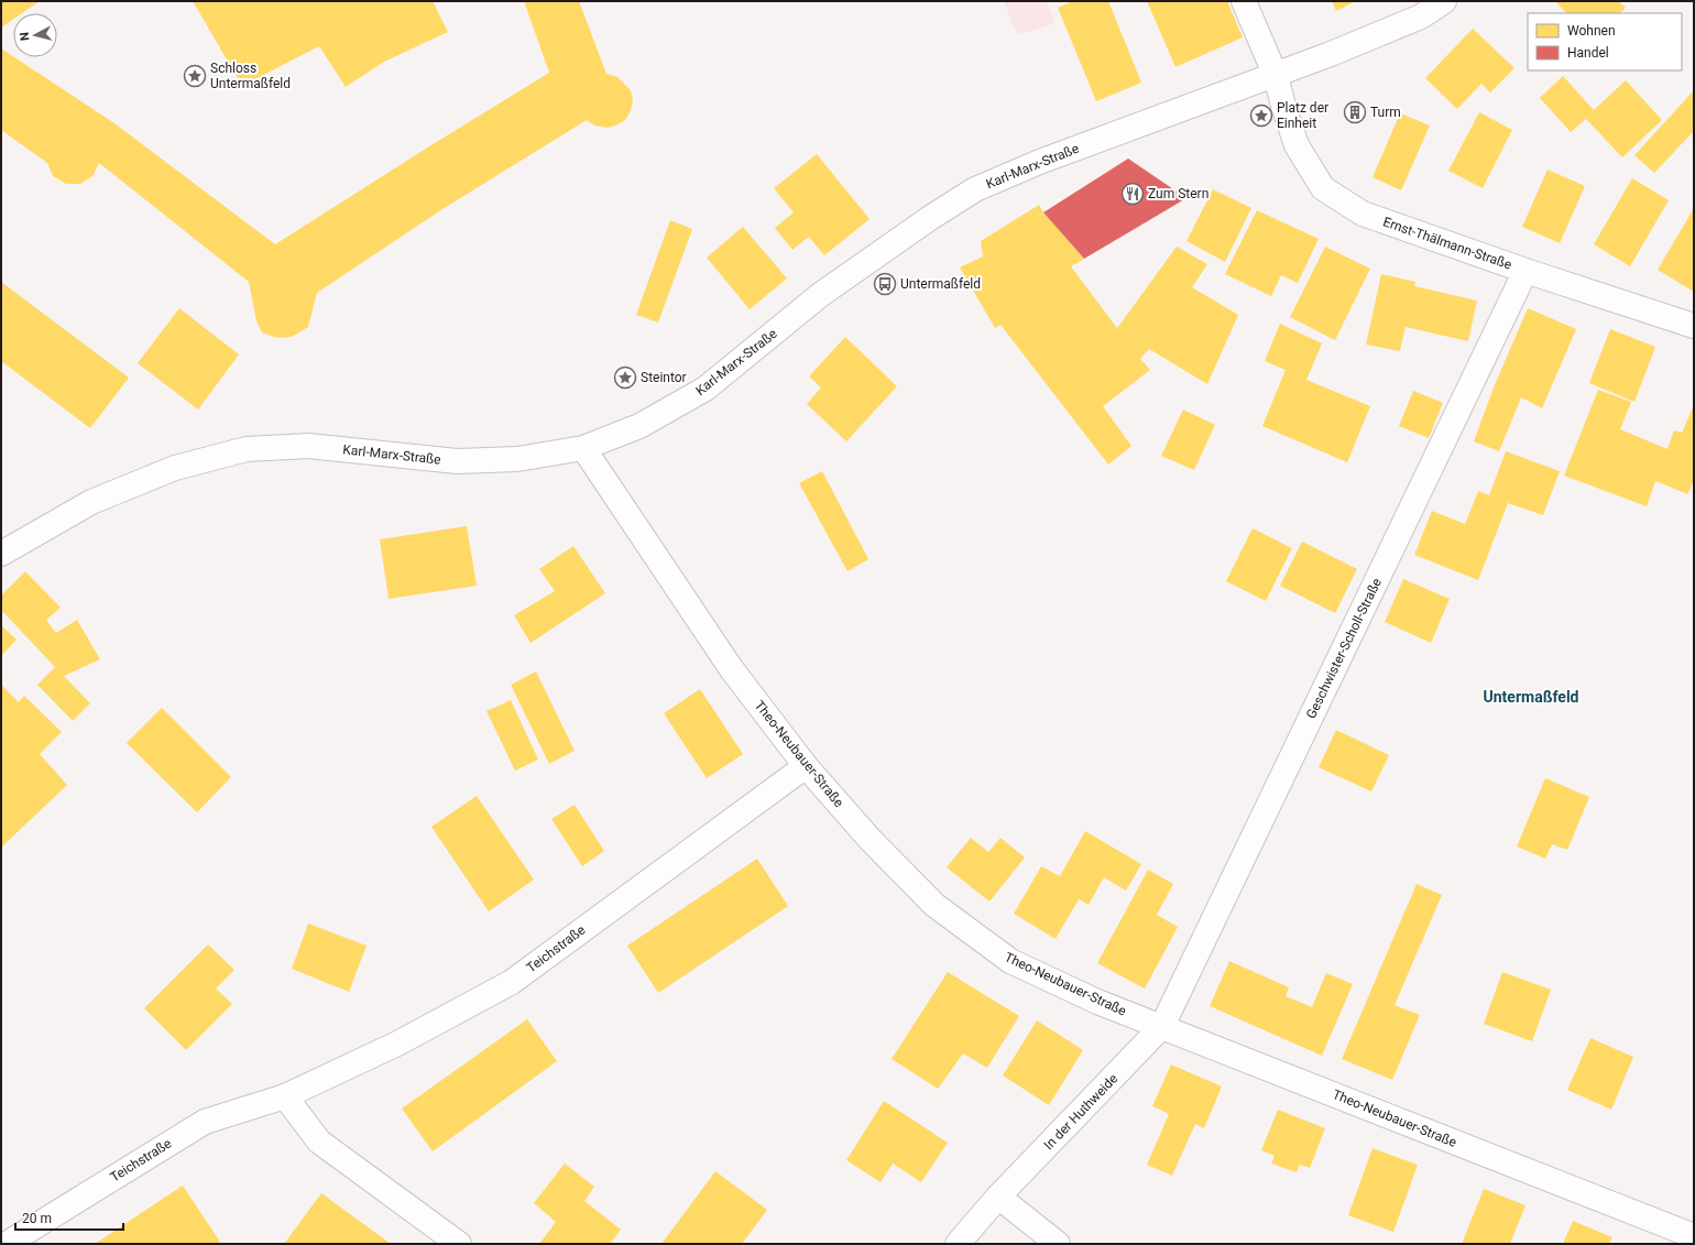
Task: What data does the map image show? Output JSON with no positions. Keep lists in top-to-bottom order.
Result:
{
  "streets": {
    "street": [
      "Karl-Marx-Straße",
      "Ernst-Thälmann-Straße",
      "Geschwister-Scholl-Straße",
      "Theo-Neubauer-Straße",
      "Teichstraße",
      "In der Huthweide"
    ]
  },
  "crossings": [
    ["Karl-Marx-Straße", "Ernst-Thälmann-Straße"],
    ["Karl-Marx-Straße", "Theo-Neubauer-Straße"],
    ["Ernst-Thälmann-Straße", "Geschwister-Scholl-Straße"],
    ["Geschwister-Scholl-Straße", "Theo-Neubauer-Straße"],
    ["Geschwister-Scholl-Straße", "In der Huthweide"],
    ["Theo-Neubauer-Straße", "Teichstraße"],
    ["Theo-Neubauer-Straße", "In der Huthweide"]
  ],
  "districts": ["Untermaßfeld"],
  "places": {
    "place": ["Schloss Untermaßfeld", "Platz der Einheit", "Steintor"],
    "building": ["Turm"],
    "restaurant": ["Zum Stern"],
    "bus stop": ["Untermaßfeld"]
  },
  "legend": ["Wohnen", "Handel"],
  "scale_bar": "20 m",
  "north": "left"
}
